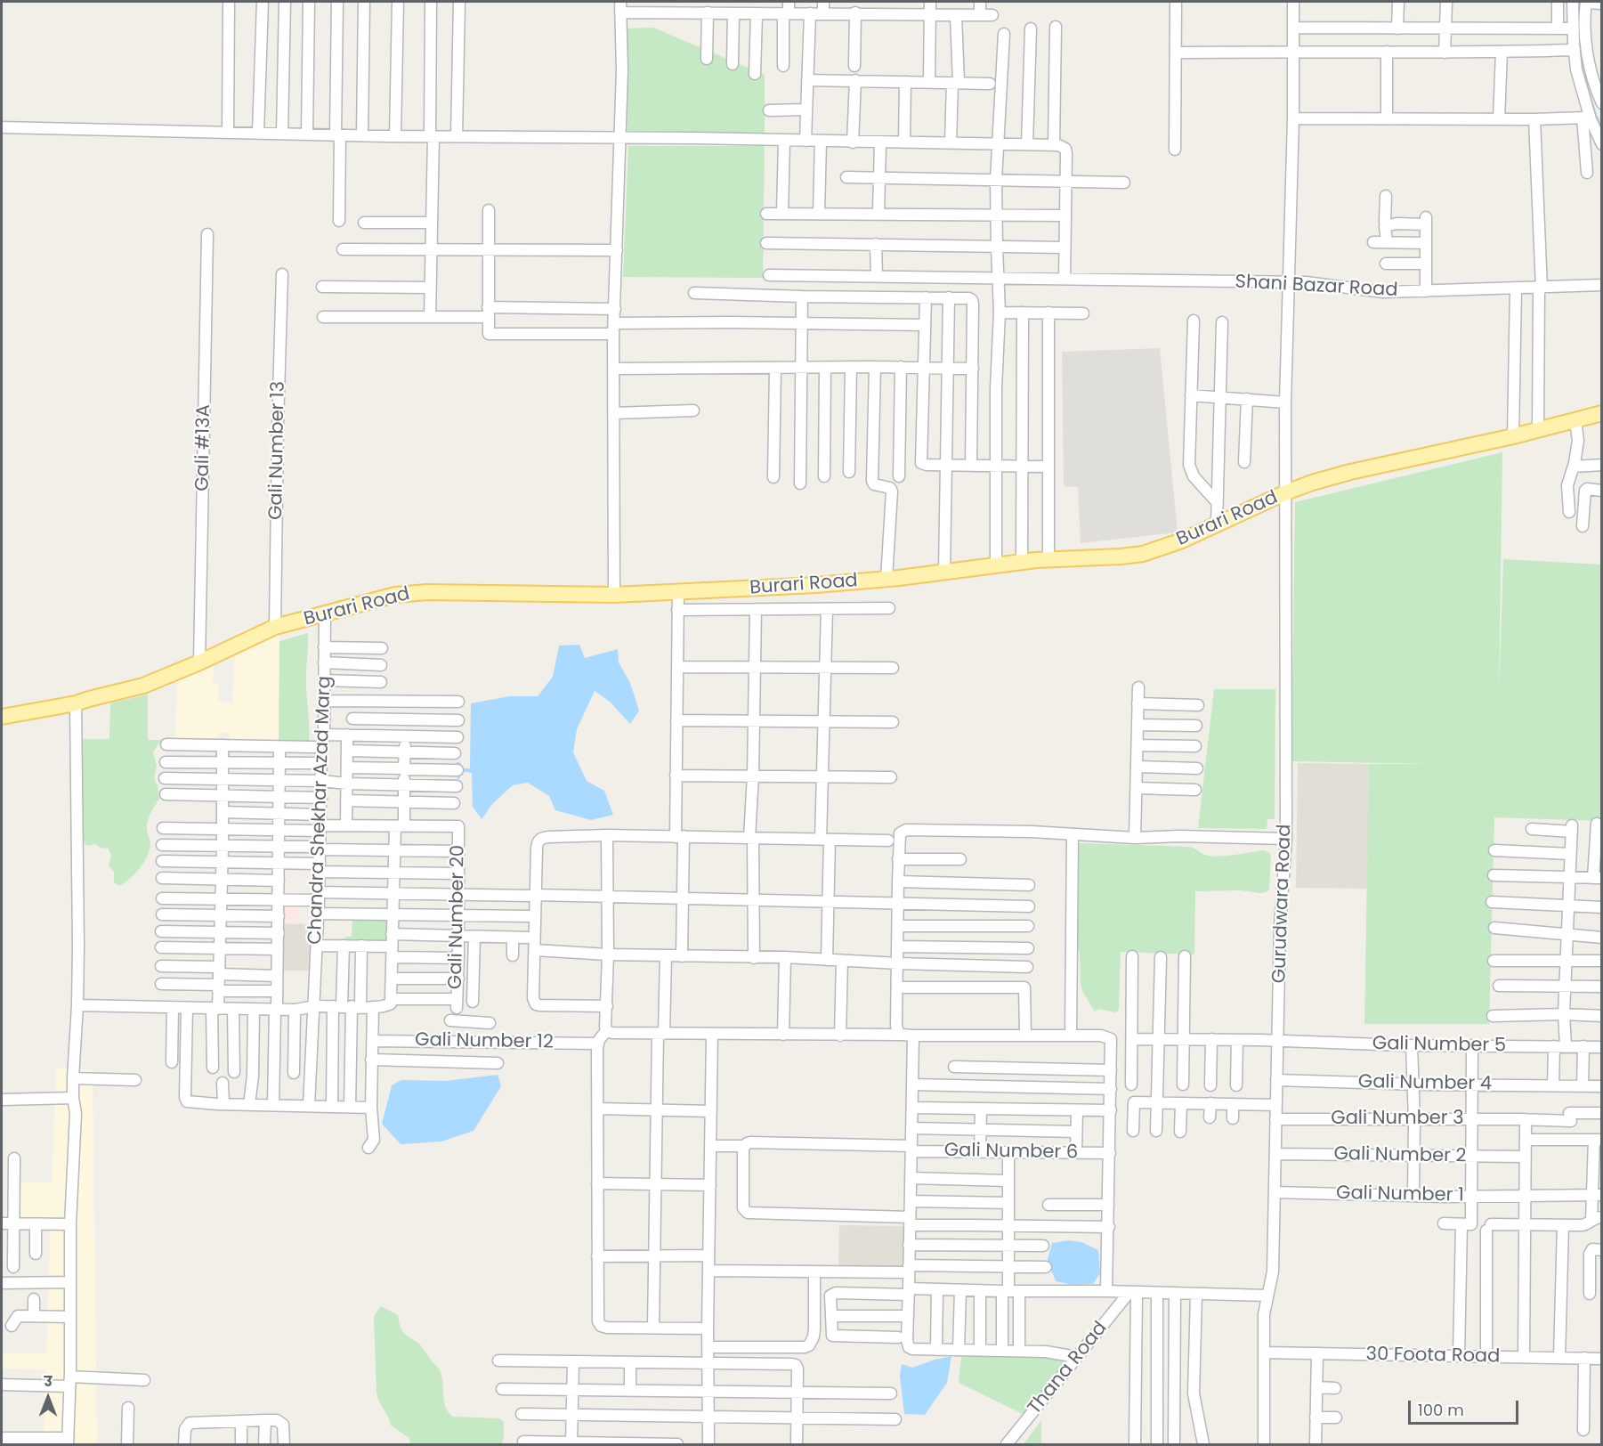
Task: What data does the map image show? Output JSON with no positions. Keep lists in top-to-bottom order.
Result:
{
  "streets": {
    "main road": ["Burari Road"],
    "street": [
      "Shani Bazar Road",
      "Gali #13A",
      "Gali Number 13",
      "Chandra Shekhar Azad Marg",
      "Gurudwara Road",
      "Gali Number 20",
      "Gali Number 12",
      "Gali Number 5",
      "Gali Number 4",
      "Gali Number 3",
      "Gali Number 6",
      "Gali Number 2",
      "Gali Number 1",
      "30 Foota Road",
      "Thana Road"
    ]
  },
  "crossings": [
    ["Shani Bazar Road", "Gurudwara Road"],
    ["Gali #13A", "Burari Road"],
    ["Gali Number 13", "Burari Road"],
    ["Burari Road", "Chandra Shekhar Azad Marg"],
    ["Burari Road", "Gurudwara Road"],
    ["Gurudwara Road", "Gali Number 5"],
    ["Gurudwara Road", "Gali Number 4"],
    ["Gurudwara Road", "Gali Number 3"],
    ["Gurudwara Road", "Gali Number 2"],
    ["Gurudwara Road", "Gali Number 1"],
    ["Gurudwara Road", "30 Foota Road"],
    ["Gali Number 1", "30 Foota Road"]
  ],
  "scale_bar": "100 m",
  "north": "top"
}
